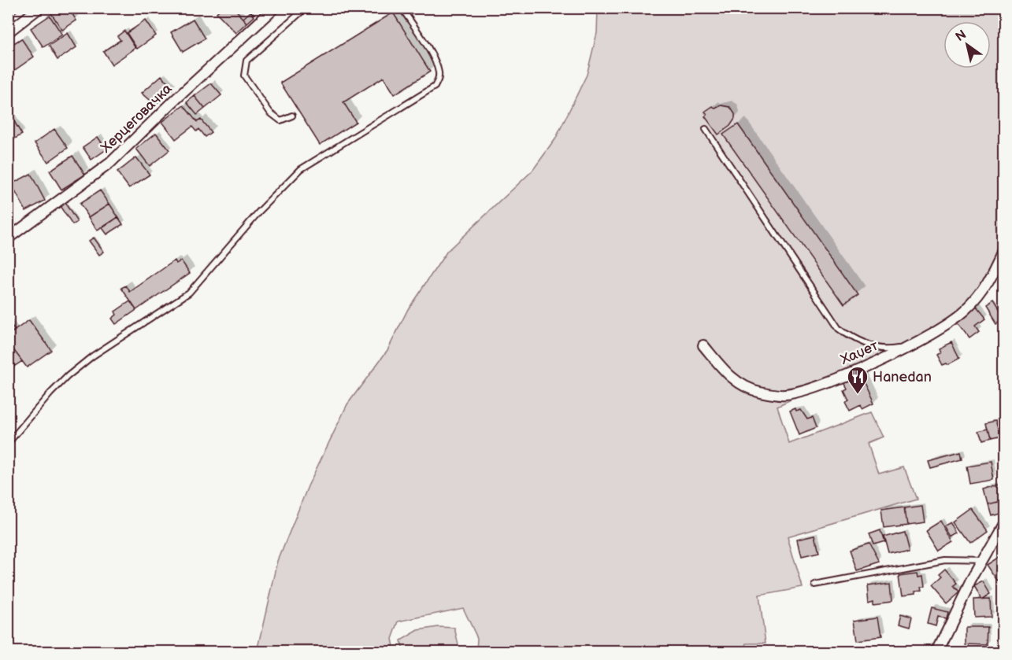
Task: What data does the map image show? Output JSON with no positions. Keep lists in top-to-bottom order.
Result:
{
  "streets": {
    "street": ["Херцеговачка", "Хаџет"]
  },
  "places": {
    "restaurant": ["Hanedan"]
  },
  "north": "top left"
}
